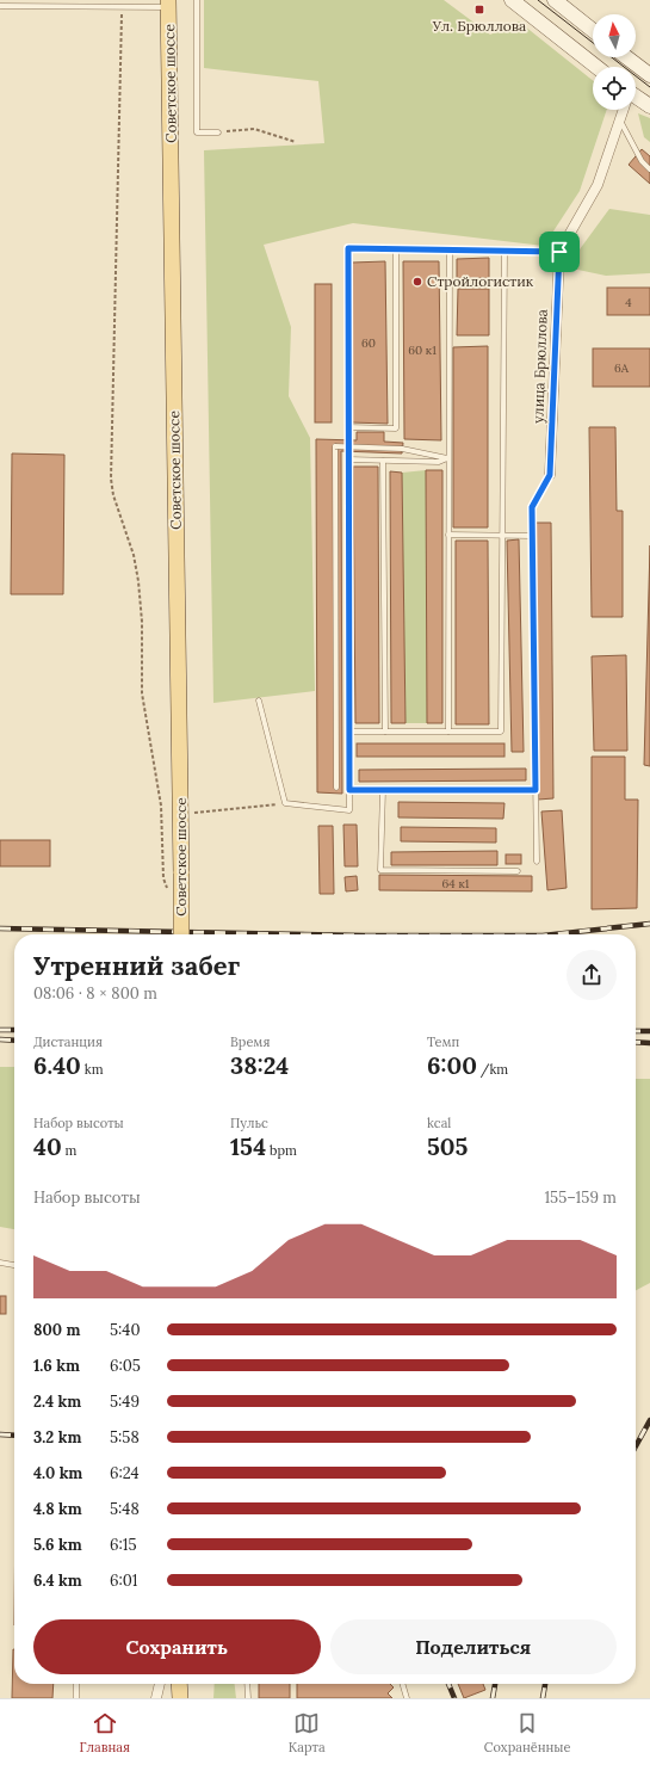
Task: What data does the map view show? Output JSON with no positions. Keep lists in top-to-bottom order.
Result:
{
  "streets": {
    "main road": ["Советское шоссе"],
    "street": ["улица Брюллова"]
  },
  "places": {
    "transit": ["Ул. Брюллова"],
    "other": ["Стройлогистик"]
  },
  "house_numbers": [
    "4",
    "60",
    "60 к1",
    "6А",
    "64 к1"
  ],
  "north": "top",
  "page": {
    "heading": ["Утренний забег", "08:06 · 8 × 800 m"],
    "stats": [
      ["Дистанция", "6.40 km"],
      ["Время", "38:24"],
      ["Темп", "6:00 /km"],
      ["Набор высоты", "40 m"],
      ["Пульс", "154 bpm"],
      ["kcal", "505"]
    ],
    "chart": ["Набор высоты", "155–159 m"],
    "list": [
      {
        "name": "800 m",
        "note": "5:40"
      },
      {
        "name": "1.6 km",
        "note": "6:05"
      },
      {
        "name": "2.4 km",
        "note": "5:49"
      },
      {
        "name": "3.2 km",
        "note": "5:58"
      },
      {
        "name": "4.0 km",
        "note": "6:24"
      },
      {
        "name": "4.8 km",
        "note": "5:48"
      },
      {
        "name": "5.6 km",
        "note": "6:15"
      },
      {
        "name": "6.4 km",
        "note": "6:01"
      }
    ],
    "buttons": ["Сохранить", "Поделиться"],
    "tabs": ["Главная", "Карта", "Сохранённые"]
  }
}
